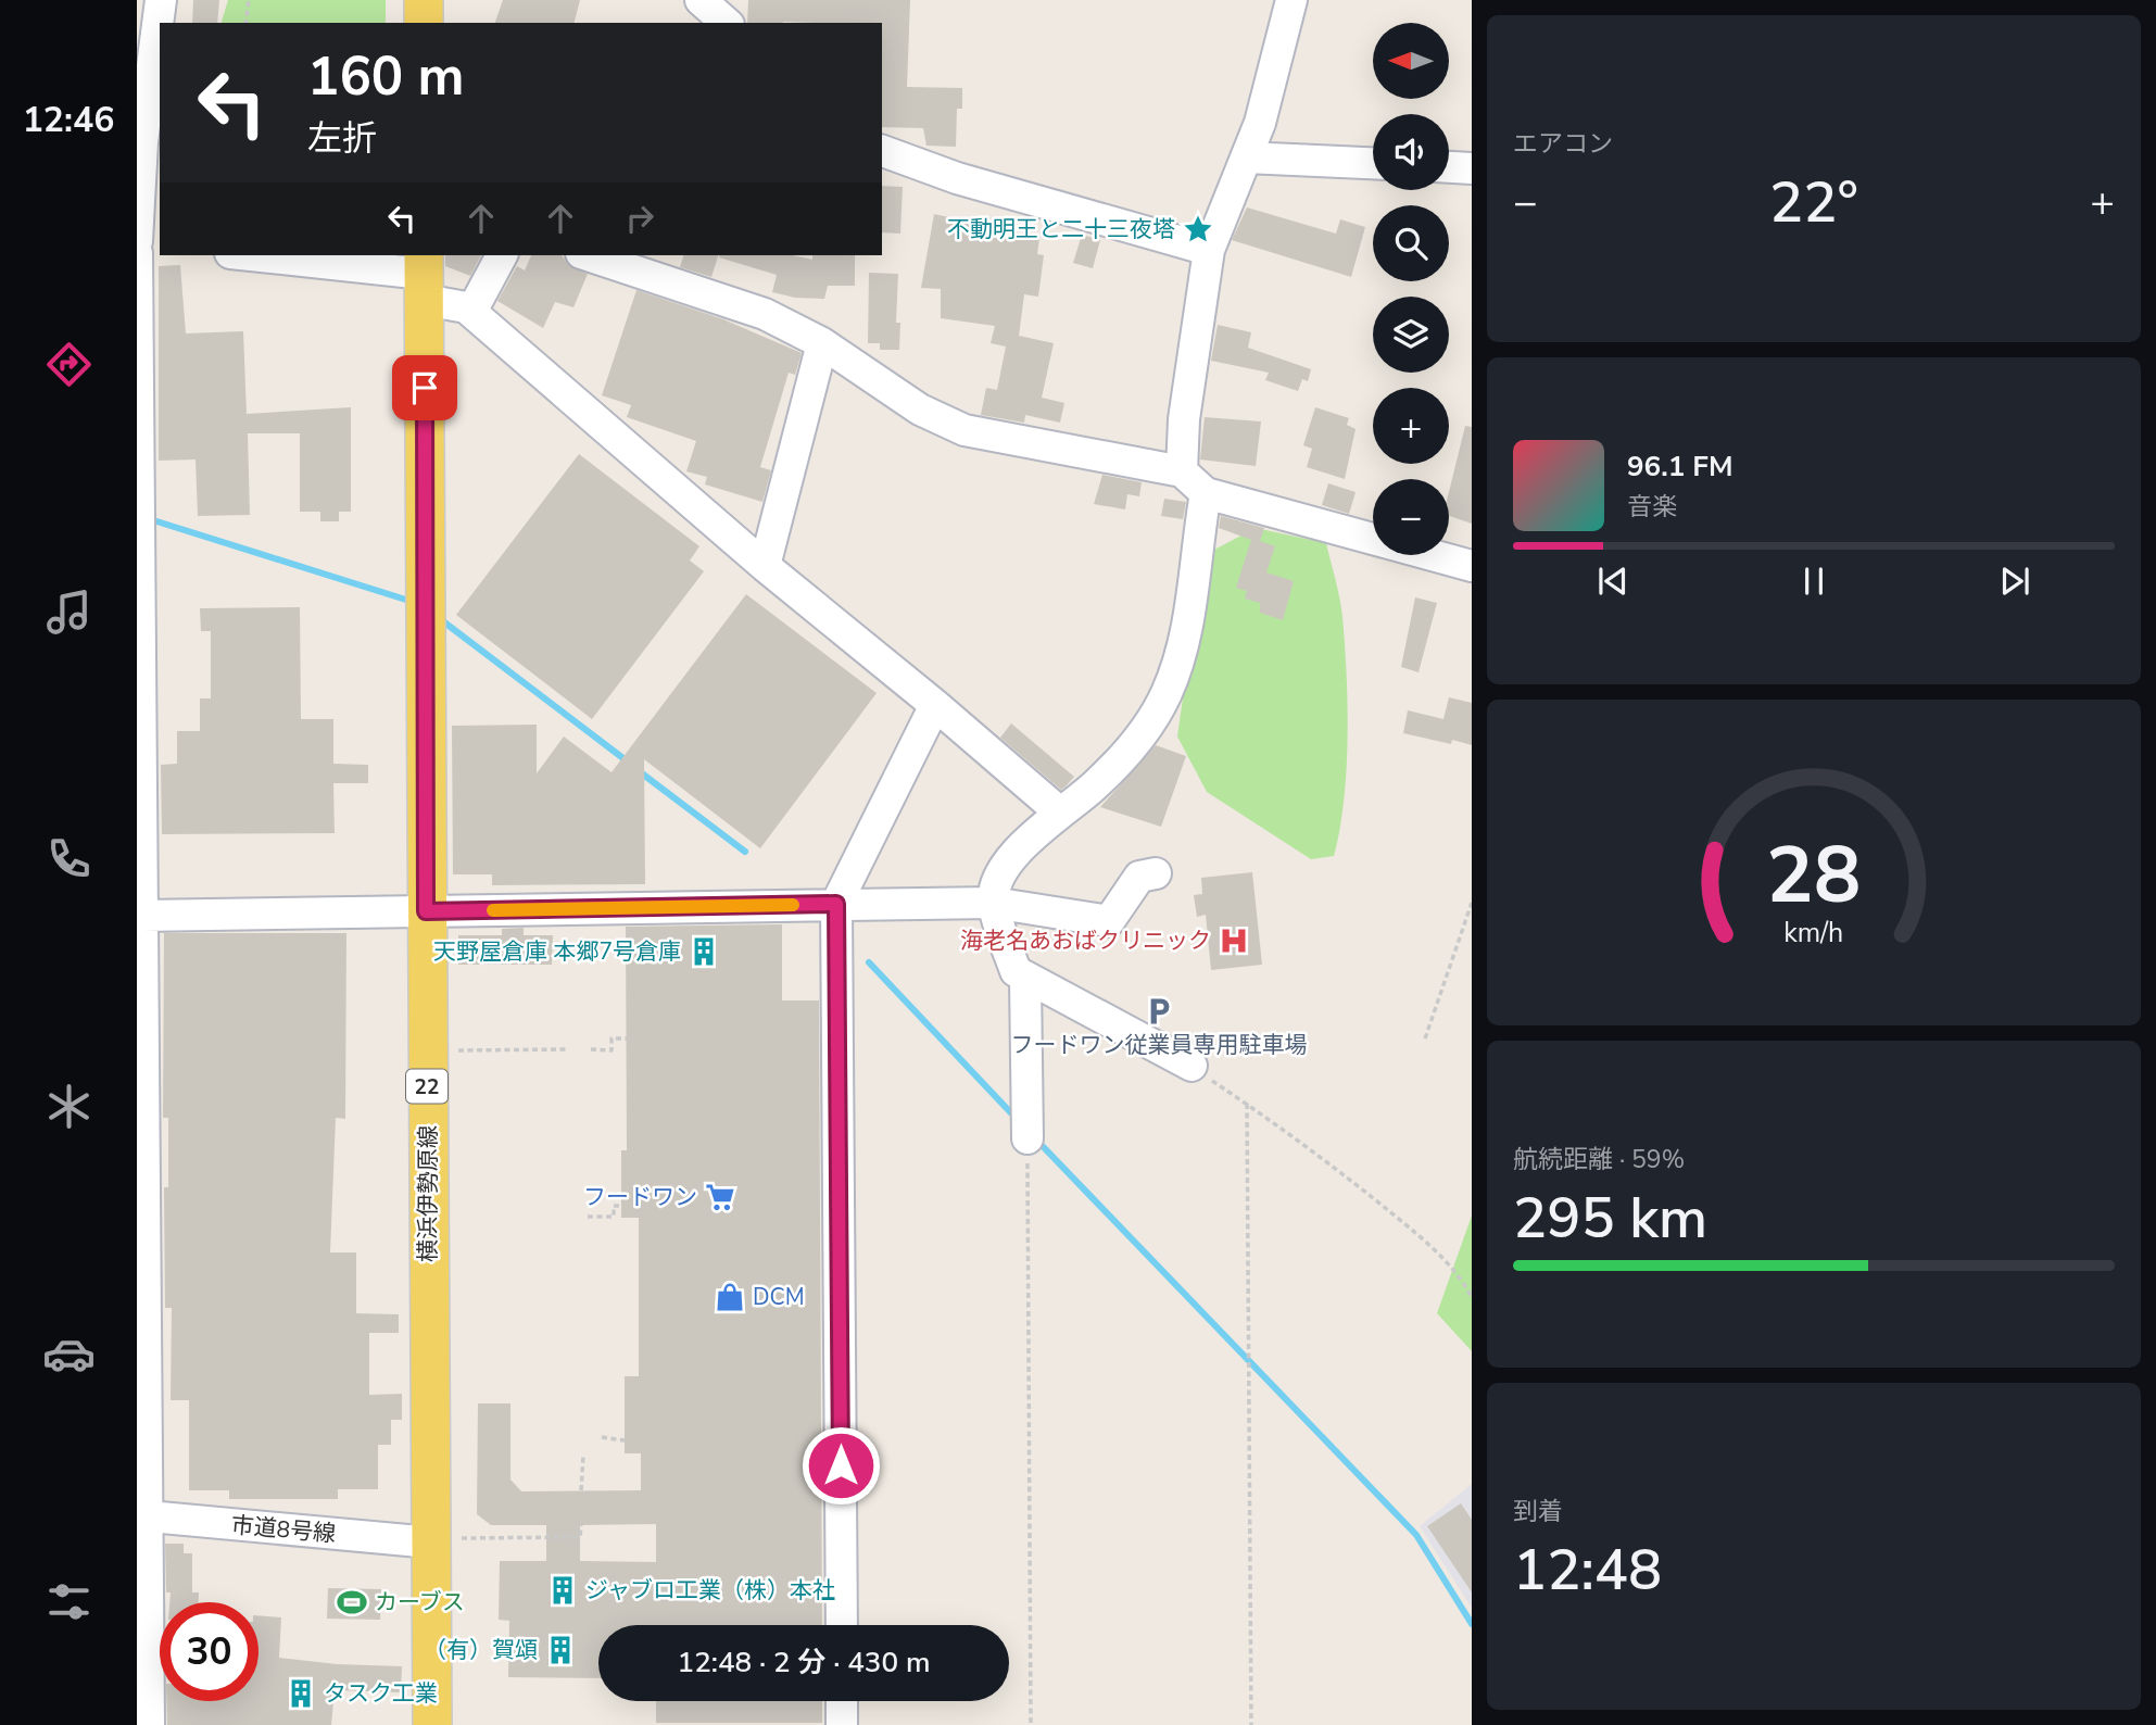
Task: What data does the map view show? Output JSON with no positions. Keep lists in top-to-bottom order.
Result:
{
  "streets": {
    "main road": ["22", "横浜伊勢原線"],
    "street": ["市道8号線"]
  },
  "crossings": [
    ["横浜伊勢原線", "市道8号線"]
  ],
  "places": {
    "place": ["不動明王と二十三夜塔"],
    "hospital": ["海老名あおばクリニック"],
    "building": [
      "天野屋倉庫 本郷7号倉庫",
      "ジャブロ工業（株）本社",
      "（有）賀頌",
      "タスク工業"
    ],
    "parking": ["フードワン従業員専用駐車場"],
    "supermarket": ["フードワン"],
    "shop": ["DCM"],
    "sports": ["カーブス"]
  },
  "north": "left",
  "page": {
    "tabs": "12:46",
    "tile": [
      "エアコン",
      ["航続距離 · 59%", "295 km"],
      ["到着", "12:48"]
    ],
    "map_buttons": ["+", "−"],
    "turn": ["160 m", "左折"],
    "heat": ["−", "22°", "+"],
    "song": ["96.1 FM", "音楽"],
    "limit": "30",
    "trip": "12:48 · 2 分 · 430 m",
    "gauge": ["28", "km/h"]
  }
}
